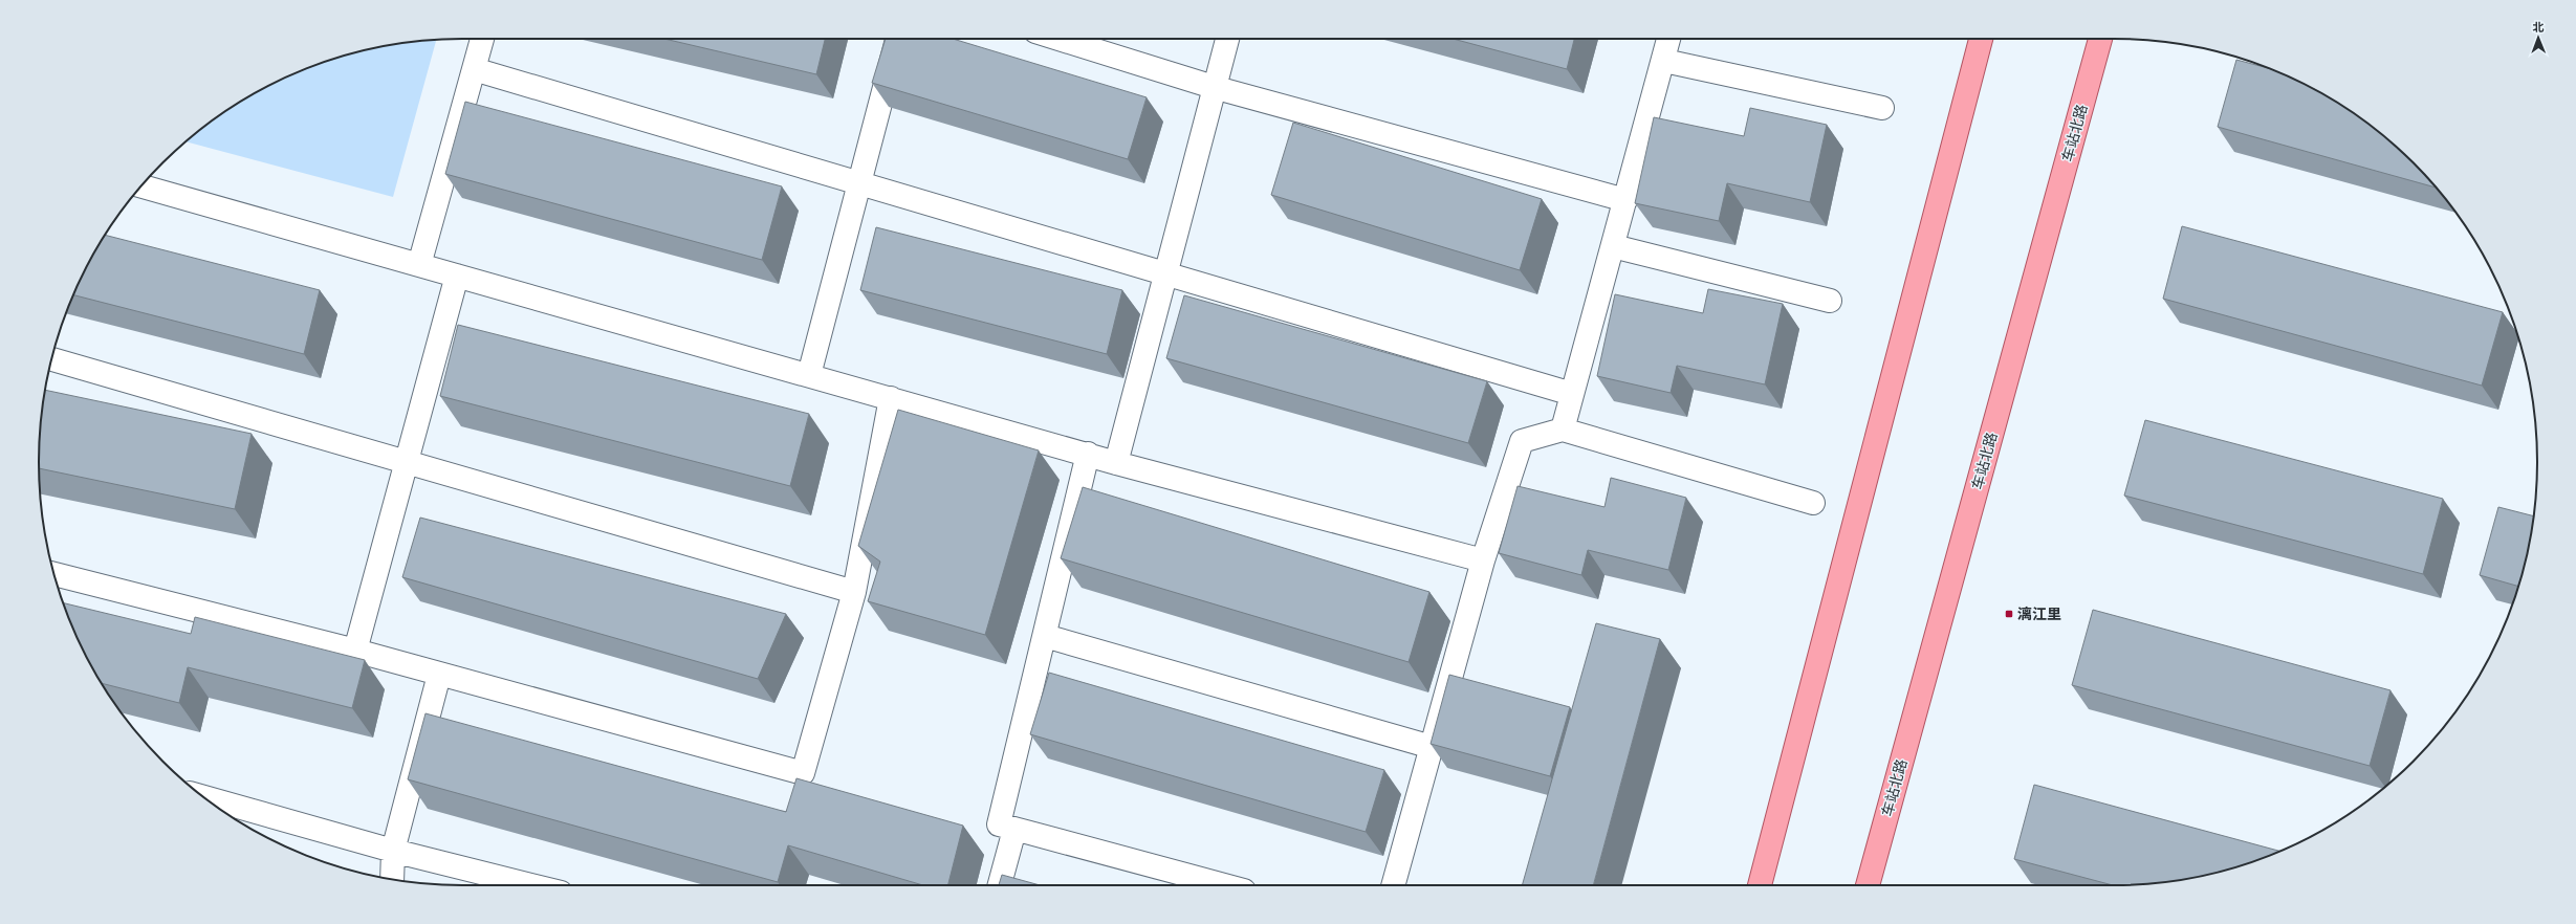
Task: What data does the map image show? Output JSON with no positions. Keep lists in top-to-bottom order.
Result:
{
  "streets": {
    "main road": ["车站北路"]
  },
  "places": {
    "transit": ["漓江里"]
  },
  "north": "top"
}
